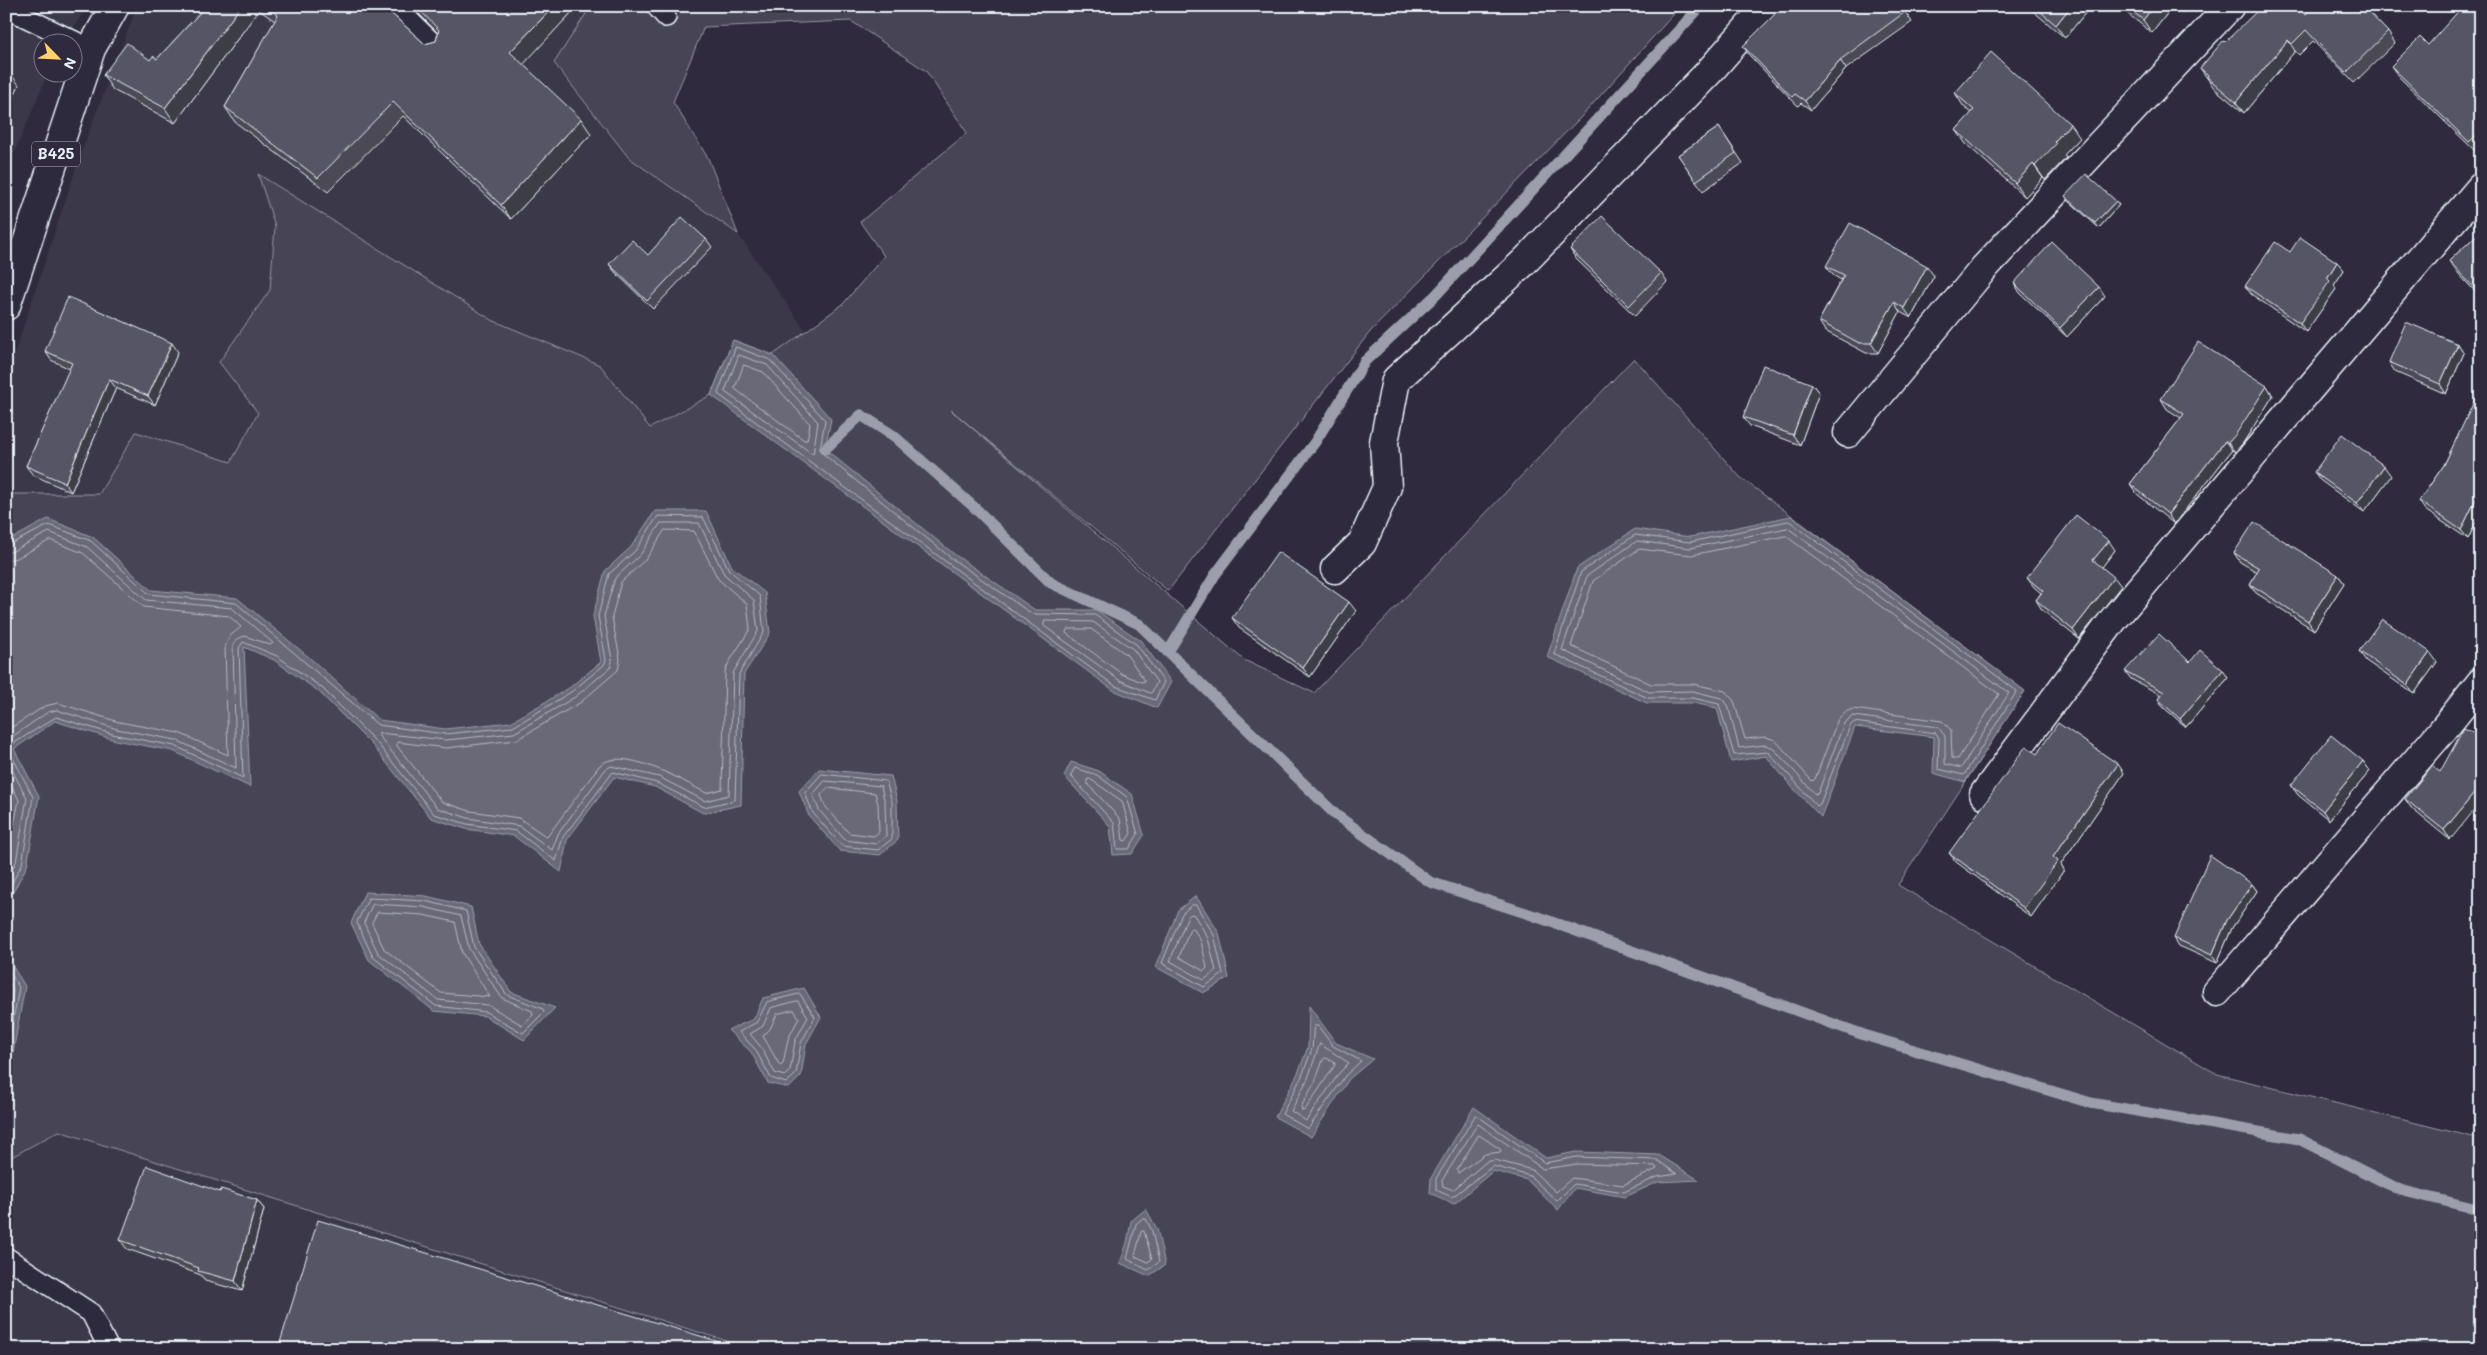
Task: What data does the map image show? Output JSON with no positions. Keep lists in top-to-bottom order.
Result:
{
  "streets": {
    "street": ["B425"]
  },
  "north": "bottom right"
}
